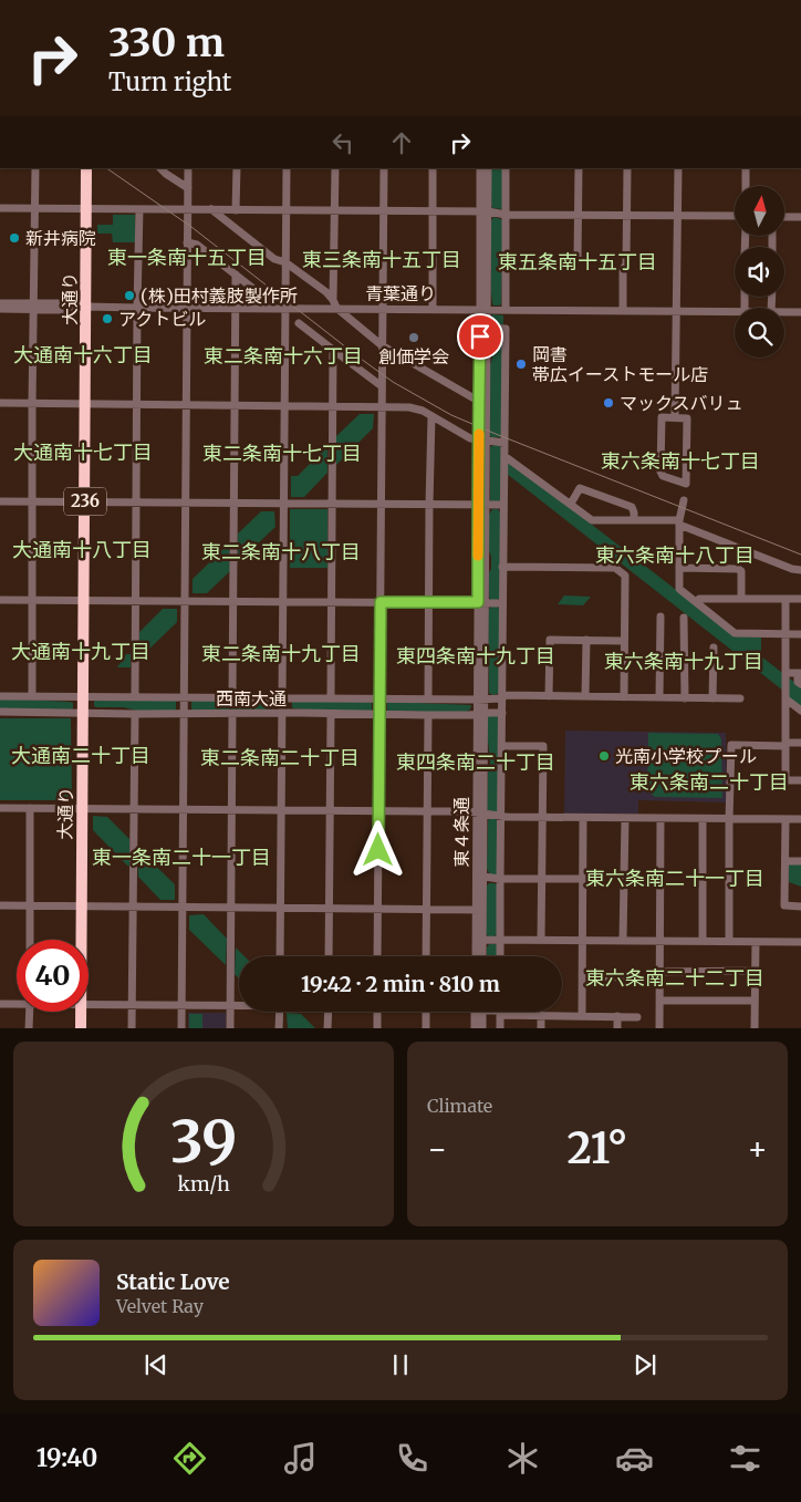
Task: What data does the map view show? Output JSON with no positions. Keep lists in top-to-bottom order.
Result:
{
  "streets": {
    "highway": ["大通り", "236"],
    "street": ["青葉通り", "西南大通", "東４条通"]
  },
  "crossings": [
    ["青葉通り", "大通り"],
    ["青葉通り", "東４条通"],
    ["大通り", "西南大通"],
    ["西南大通", "東４条通"]
  ],
  "districts": [
    "東一条南十五丁目",
    "東三条南十五丁目",
    "東五条南十五丁目",
    "大通南十六丁目",
    "東二条南十六丁目",
    "大通南十七丁目",
    "東二条南十七丁目",
    "東六条南十七丁目",
    "大通南十八丁目",
    "東二条南十八丁目",
    "東六条南十八丁目",
    "大通南十九丁目",
    "東二条南十九丁目",
    "東四条南十九丁目",
    "東六条南十九丁目",
    "大通南二十丁目",
    "東二条南二十丁目",
    "東四条南二十丁目",
    "東六条南二十丁目",
    "東一条南二十一丁目",
    "東六条南二十一丁目",
    "東六条南二十二丁目"
  ],
  "places": [
    "新井病院",
    "(株)田村義肢製作所",
    "アクトビル",
    "創価学会",
    "岡書 帯広イーストモール店",
    "マックスバリュ",
    "光南小学校プール"
  ],
  "north": "top",
  "page": {
    "turn": ["330 m", "Turn right"],
    "limit": "40",
    "trip": "19:42 · 2 min · 810 m",
    "tile": "Climate",
    "heat": ["−", "21°", "+"],
    "song": ["Static Love", "Velvet Ray"],
    "tabs": "19:40",
    "gauge": ["39", "km/h"]
  }
}
